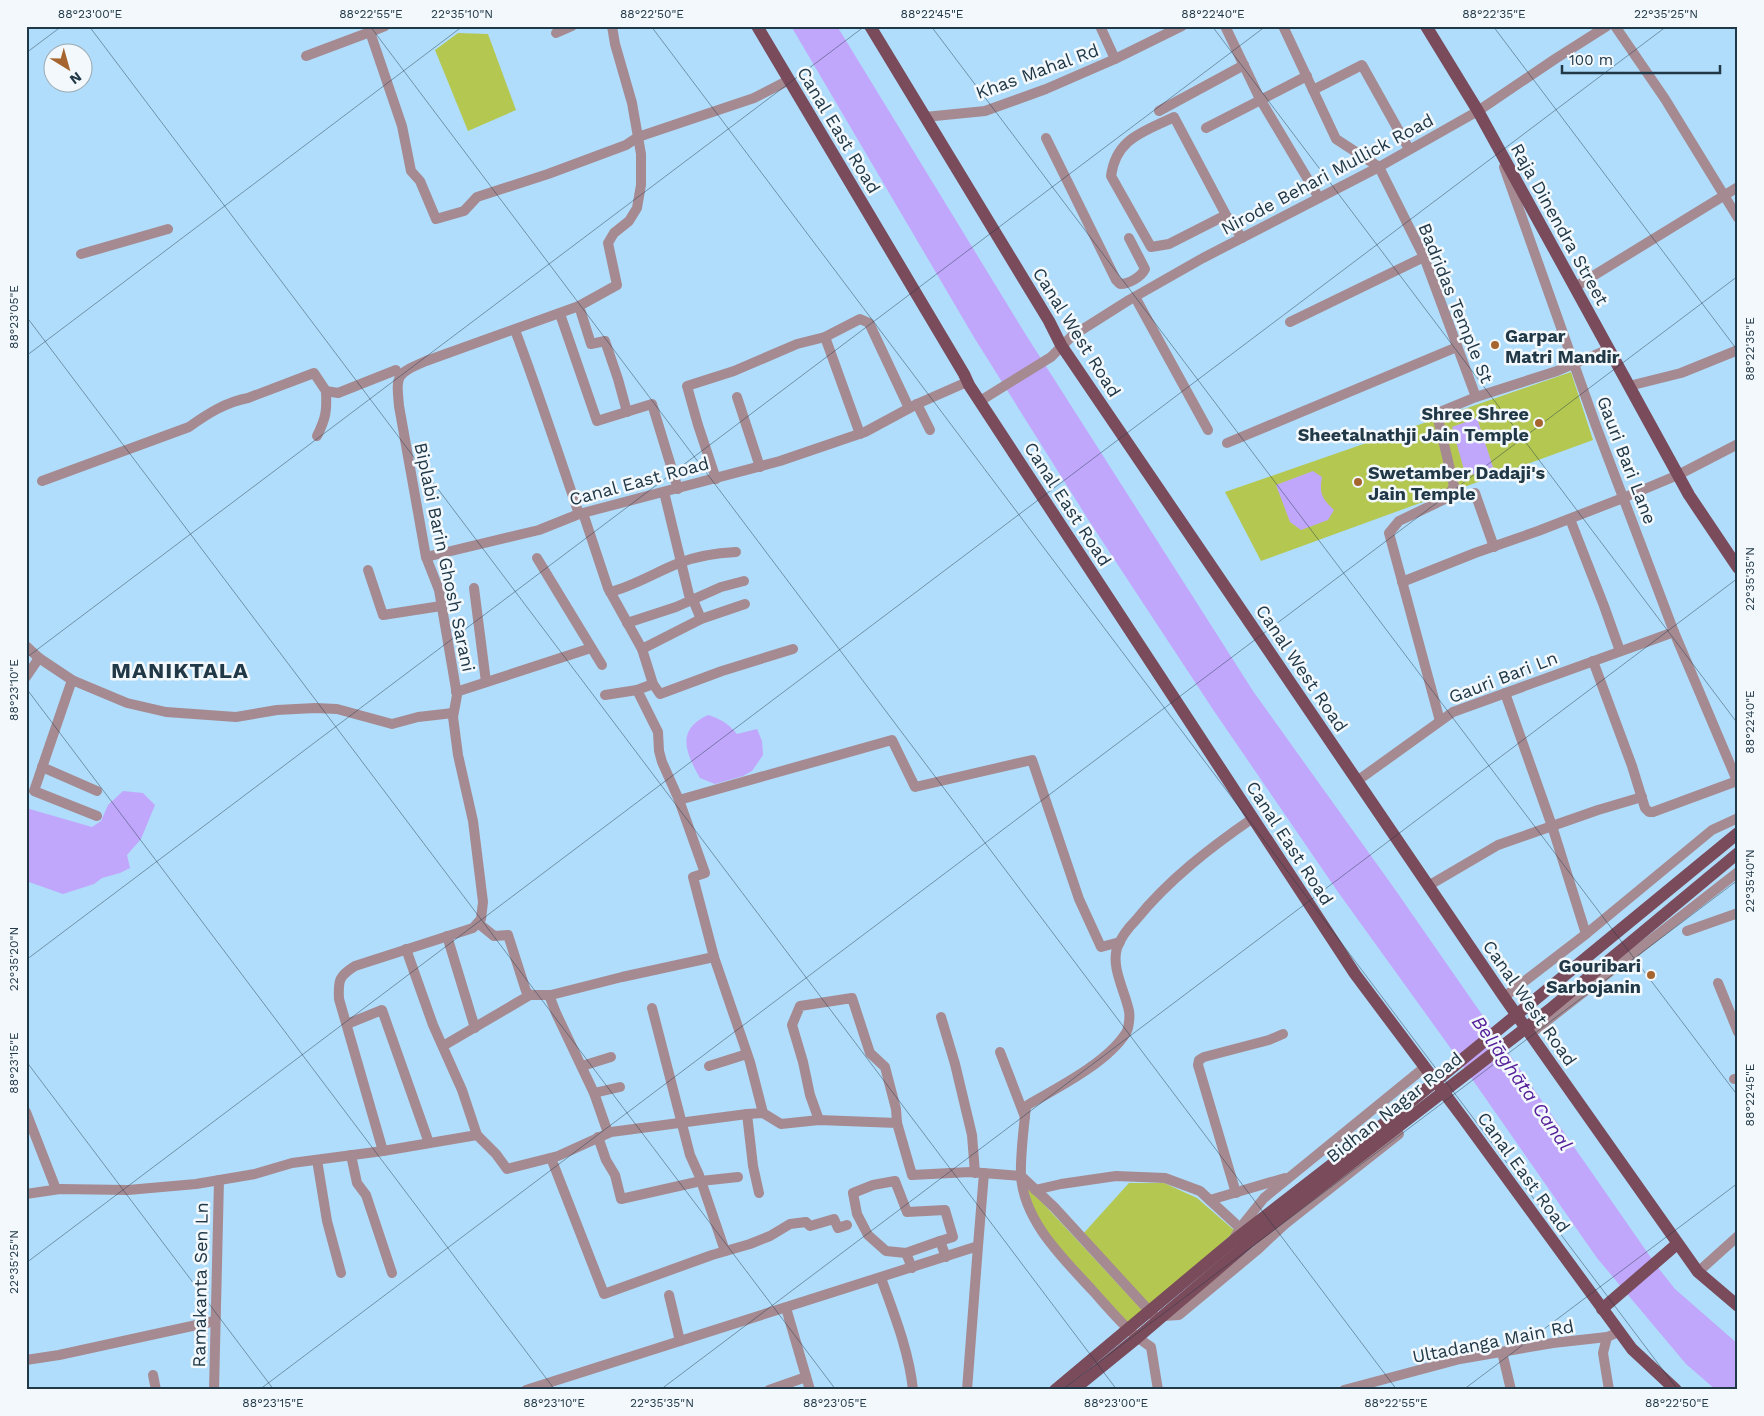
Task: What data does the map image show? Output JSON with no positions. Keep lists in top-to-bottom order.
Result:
{
  "streets": {
    "main road": [
      "Canal East Road",
      "Raja Dinendra Street",
      "Canal West Road",
      "Bidhan Nagar Road"
    ],
    "street": [
      "Khas Mahal Rd",
      "Nirode Behari Mullick Road",
      "Badridas Temple St",
      "Gauri Bari Lane",
      "Biplabi Barin Ghosh Sarani",
      "Gauri Bari Ln",
      "Ramakanta Sen Ln",
      "Ultadanga Main Rd"
    ]
  },
  "crossings": [
    ["Khas Mahal Rd", "Canal West Road"],
    ["Canal East Road", "Nirode Behari Mullick Road"],
    ["Canal East Road", "Biplabi Barin Ghosh Sarani"],
    ["Canal East Road", "Ultadanga Main Rd"],
    ["Nirode Behari Mullick Road", "Raja Dinendra Street"],
    ["Nirode Behari Mullick Road", "Badridas Temple St"],
    ["Nirode Behari Mullick Road", "Canal West Road"],
    ["Raja Dinendra Street", "Gauri Bari Lane"],
    ["Canal West Road", "Gauri Bari Ln"],
    ["Gauri Bari Lane", "Gauri Bari Ln"]
  ],
  "districts": ["MANIKTALA"],
  "water": ["Beliāghāta Canal"],
  "places": [
    "Garpar Matri Mandir",
    "Shree Shree Sheetalnathji Jain Temple",
    "Swetamber Dadaji's Jain Temple",
    "Gouribari Sarbojanin"
  ],
  "scale_bar": "100 m",
  "north": "bottom right",
  "coordinates": [
    "88°23'00\"E",
    "88°22'55\"E",
    "22°35'10\"N",
    "88°22'50\"E",
    "88°22'45\"E",
    "88°22'40\"E",
    "88°22'35\"E",
    "22°35'25\"N",
    "88°23'05\"E",
    "22°35'35\"N",
    "88°23'10\"E",
    "22°35'40\"N",
    "22°35'20\"N",
    "88°23'15\"E"
  ]
}
